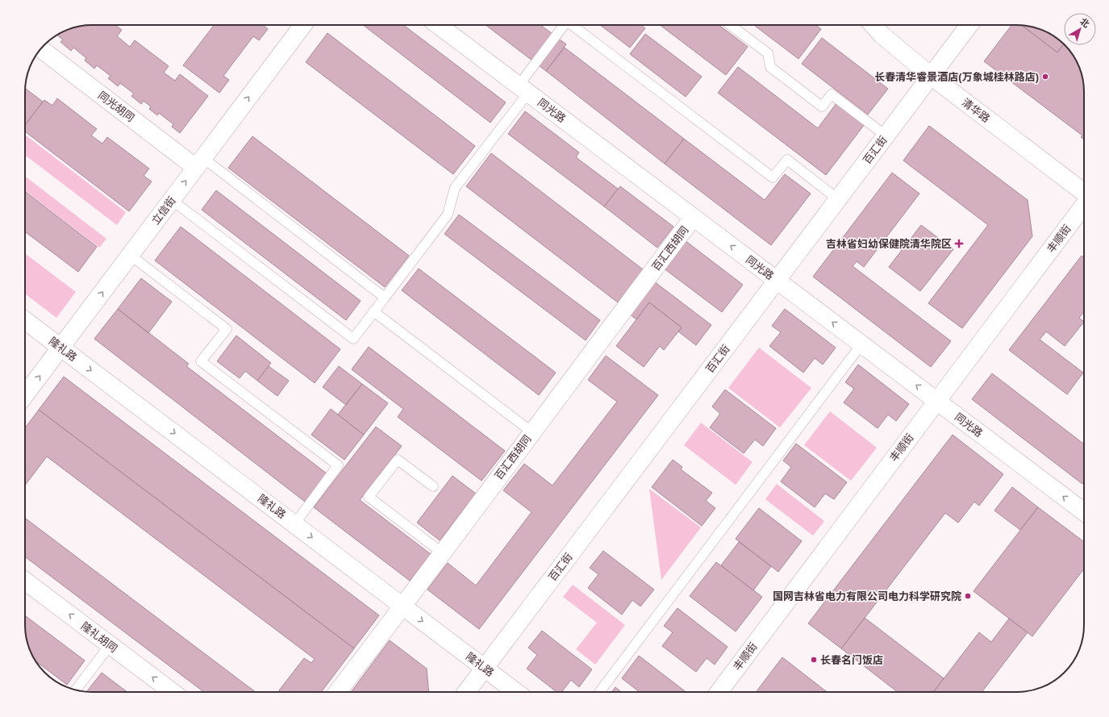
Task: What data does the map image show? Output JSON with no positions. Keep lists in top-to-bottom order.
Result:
{
  "streets": {
    "street": [
      "同光胡同",
      "同光路",
      "清华路",
      "百汇街",
      "立信街",
      "丰顺街",
      "百汇西胡同",
      "隆礼路",
      "隆礼胡同"
    ]
  },
  "crossings": [
    ["同光胡同", "立信街"],
    ["同光路", "百汇街"],
    ["同光路", "丰顺街"],
    ["同光路", "百汇西胡同"],
    ["清华路", "百汇街"],
    ["百汇街", "隆礼路"],
    ["立信街", "隆礼路"],
    ["百汇西胡同", "隆礼路"]
  ],
  "one_way": [
    "同光路",
    "立信街",
    "隆礼路",
    "隆礼胡同"
  ],
  "places": {
    "other": ["长春清华睿景酒店(万象城桂林路店)", "国网吉林省电力有限公司电力科学研究院", "长春名门饭店"],
    "health": ["吉林省妇幼保健院清华院区"]
  },
  "north": "top right"
}
